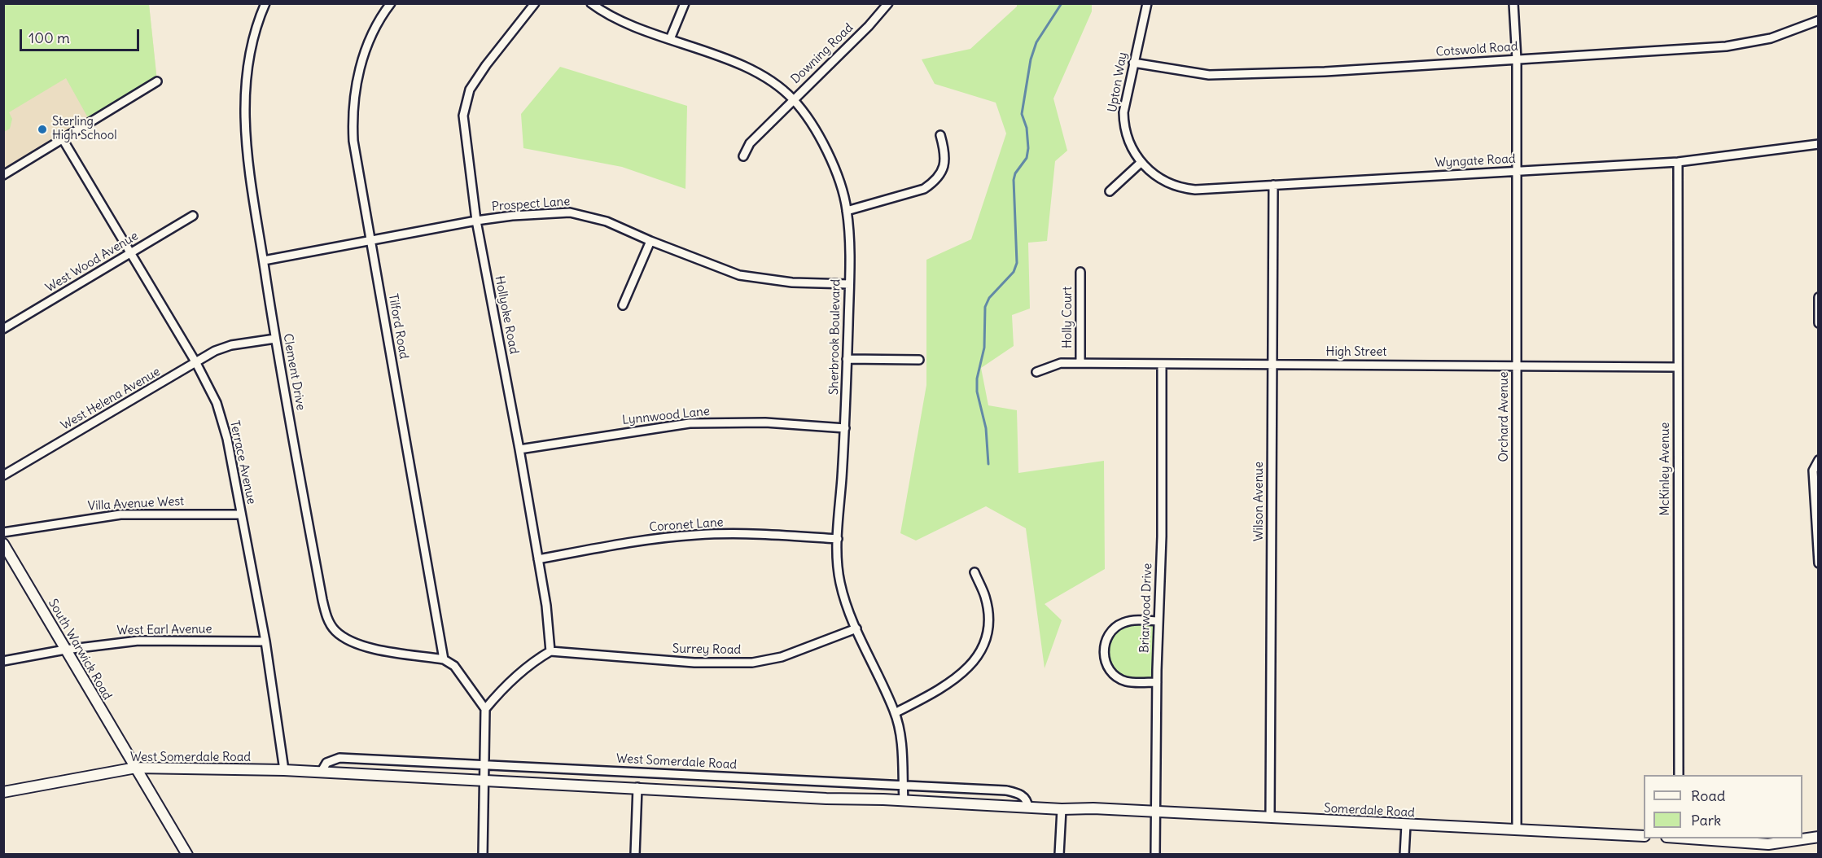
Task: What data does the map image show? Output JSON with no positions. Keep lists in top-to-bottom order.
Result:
{
  "streets": {
    "main road": ["South Warwick Road", "West Somerdale Road", "Somerdale Road"],
    "street": [
      "Cotswold Road",
      "Downing Road",
      "Upton Way",
      "Wyngate Road",
      "Prospect Lane",
      "West Wood Avenue",
      "Hollyoke Road",
      "Holly Court",
      "Tilford Road",
      "Sherbrook Boulevard",
      "High Street",
      "Clement Drive",
      "West Helena Avenue",
      "Lynnwood Lane",
      "Orchard Avenue",
      "Terrace Avenue",
      "McKinley Avenue",
      "Wilson Avenue",
      "Villa Avenue West",
      "Coronet Lane",
      "Briarwood Drive",
      "West Earl Avenue",
      "Surrey Road"
    ]
  },
  "crossings": [
    ["Cotswold Road", "Upton Way"],
    ["Cotswold Road", "Orchard Avenue"],
    ["Downing Road", "Sherbrook Boulevard"],
    ["Upton Way", "Wyngate Road"],
    ["Wyngate Road", "Orchard Avenue"],
    ["Wyngate Road", "McKinley Avenue"],
    ["Wyngate Road", "Wilson Avenue"],
    ["Prospect Lane", "Hollyoke Road"],
    ["Prospect Lane", "Tilford Road"],
    ["Prospect Lane", "Sherbrook Boulevard"],
    ["Prospect Lane", "Clement Drive"],
    ["West Wood Avenue", "Terrace Avenue"],
    ["Hollyoke Road", "Lynnwood Lane"],
    ["Hollyoke Road", "Coronet Lane"],
    ["Hollyoke Road", "Surrey Road"],
    ["Holly Court", "High Street"],
    ["Tilford Road", "Clement Drive"],
    ["Sherbrook Boulevard", "Lynnwood Lane"],
    ["Sherbrook Boulevard", "Coronet Lane"],
    ["Sherbrook Boulevard", "Surrey Road"],
    ["Sherbrook Boulevard", "West Somerdale Road"],
    ["High Street", "Orchard Avenue"],
    ["High Street", "McKinley Avenue"],
    ["High Street", "Wilson Avenue"],
    ["High Street", "Briarwood Drive"],
    ["Clement Drive", "West Helena Avenue"],
    ["West Helena Avenue", "Terrace Avenue"],
    ["Orchard Avenue", "Somerdale Road"],
    ["Terrace Avenue", "Villa Avenue West"],
    ["Terrace Avenue", "West Earl Avenue"],
    ["Terrace Avenue", "West Somerdale Road"],
    ["Wilson Avenue", "Somerdale Road"],
    ["Briarwood Drive", "Somerdale Road"],
    ["West Earl Avenue", "South Warwick Road"],
    ["South Warwick Road", "West Somerdale Road"],
    ["West Somerdale Road", "Somerdale Road"]
  ],
  "places": ["Sterling High School"],
  "legend": ["Road", "Park"],
  "scale_bar": "100 m"
}
